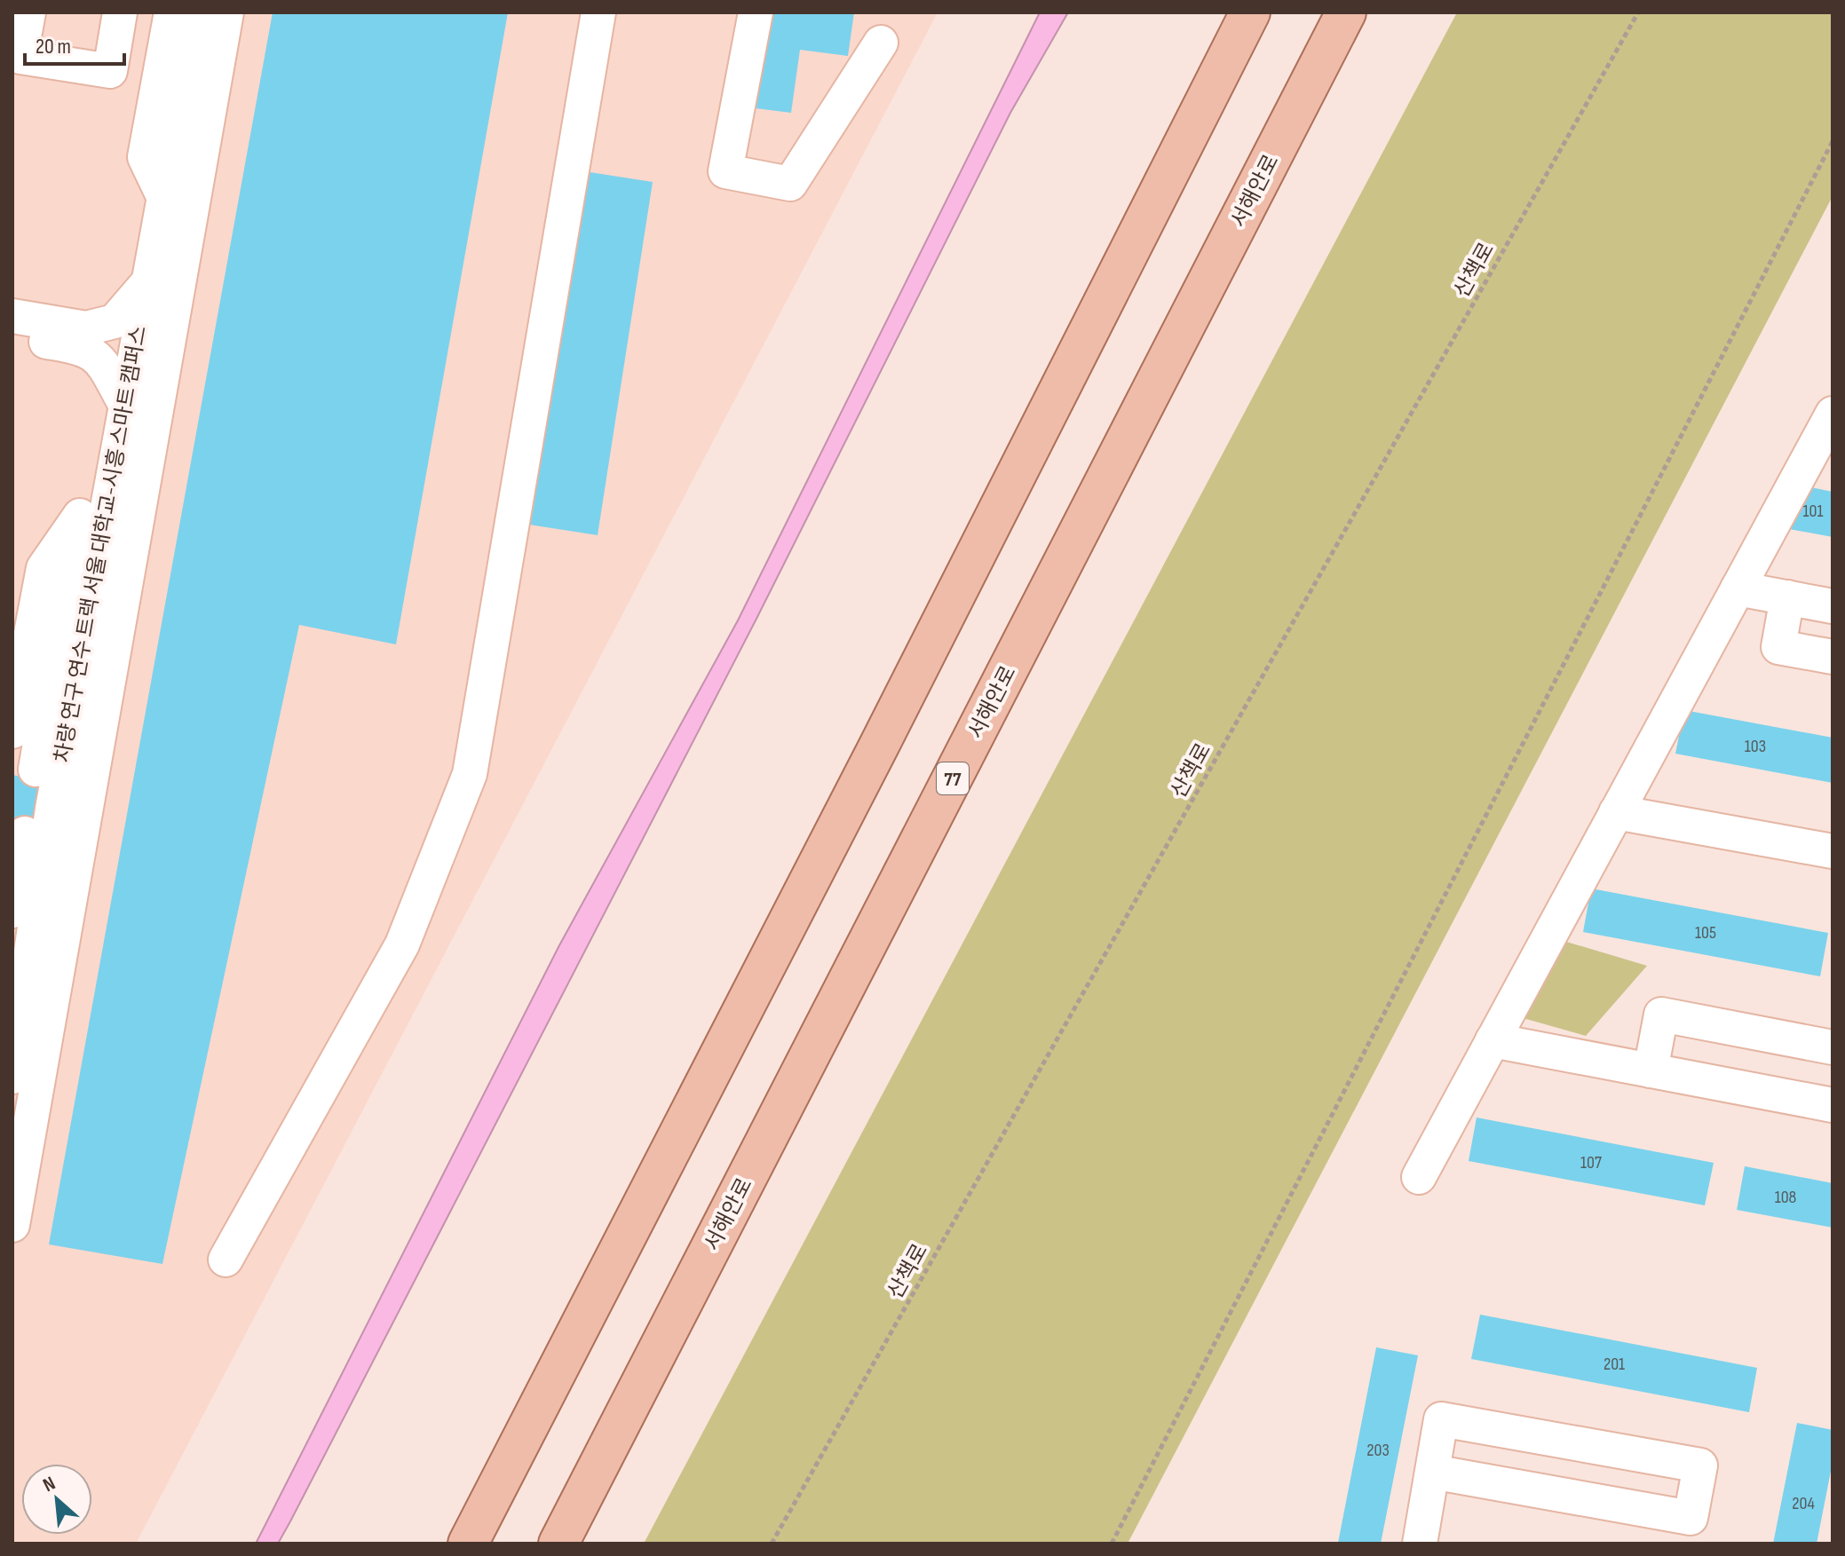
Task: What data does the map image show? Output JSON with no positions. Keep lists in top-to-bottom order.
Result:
{
  "streets": {
    "main road": ["서해안로", "77"],
    "street": ["차량 연구 연수 트랙 서울 대학교-시흥 스마트 캠퍼스"],
    "path": ["산책로"]
  },
  "house_numbers": [
    "101",
    "103",
    "105",
    "107",
    "108",
    "201",
    "203",
    "204"
  ],
  "scale_bar": "20 m",
  "north": "top left"
}
